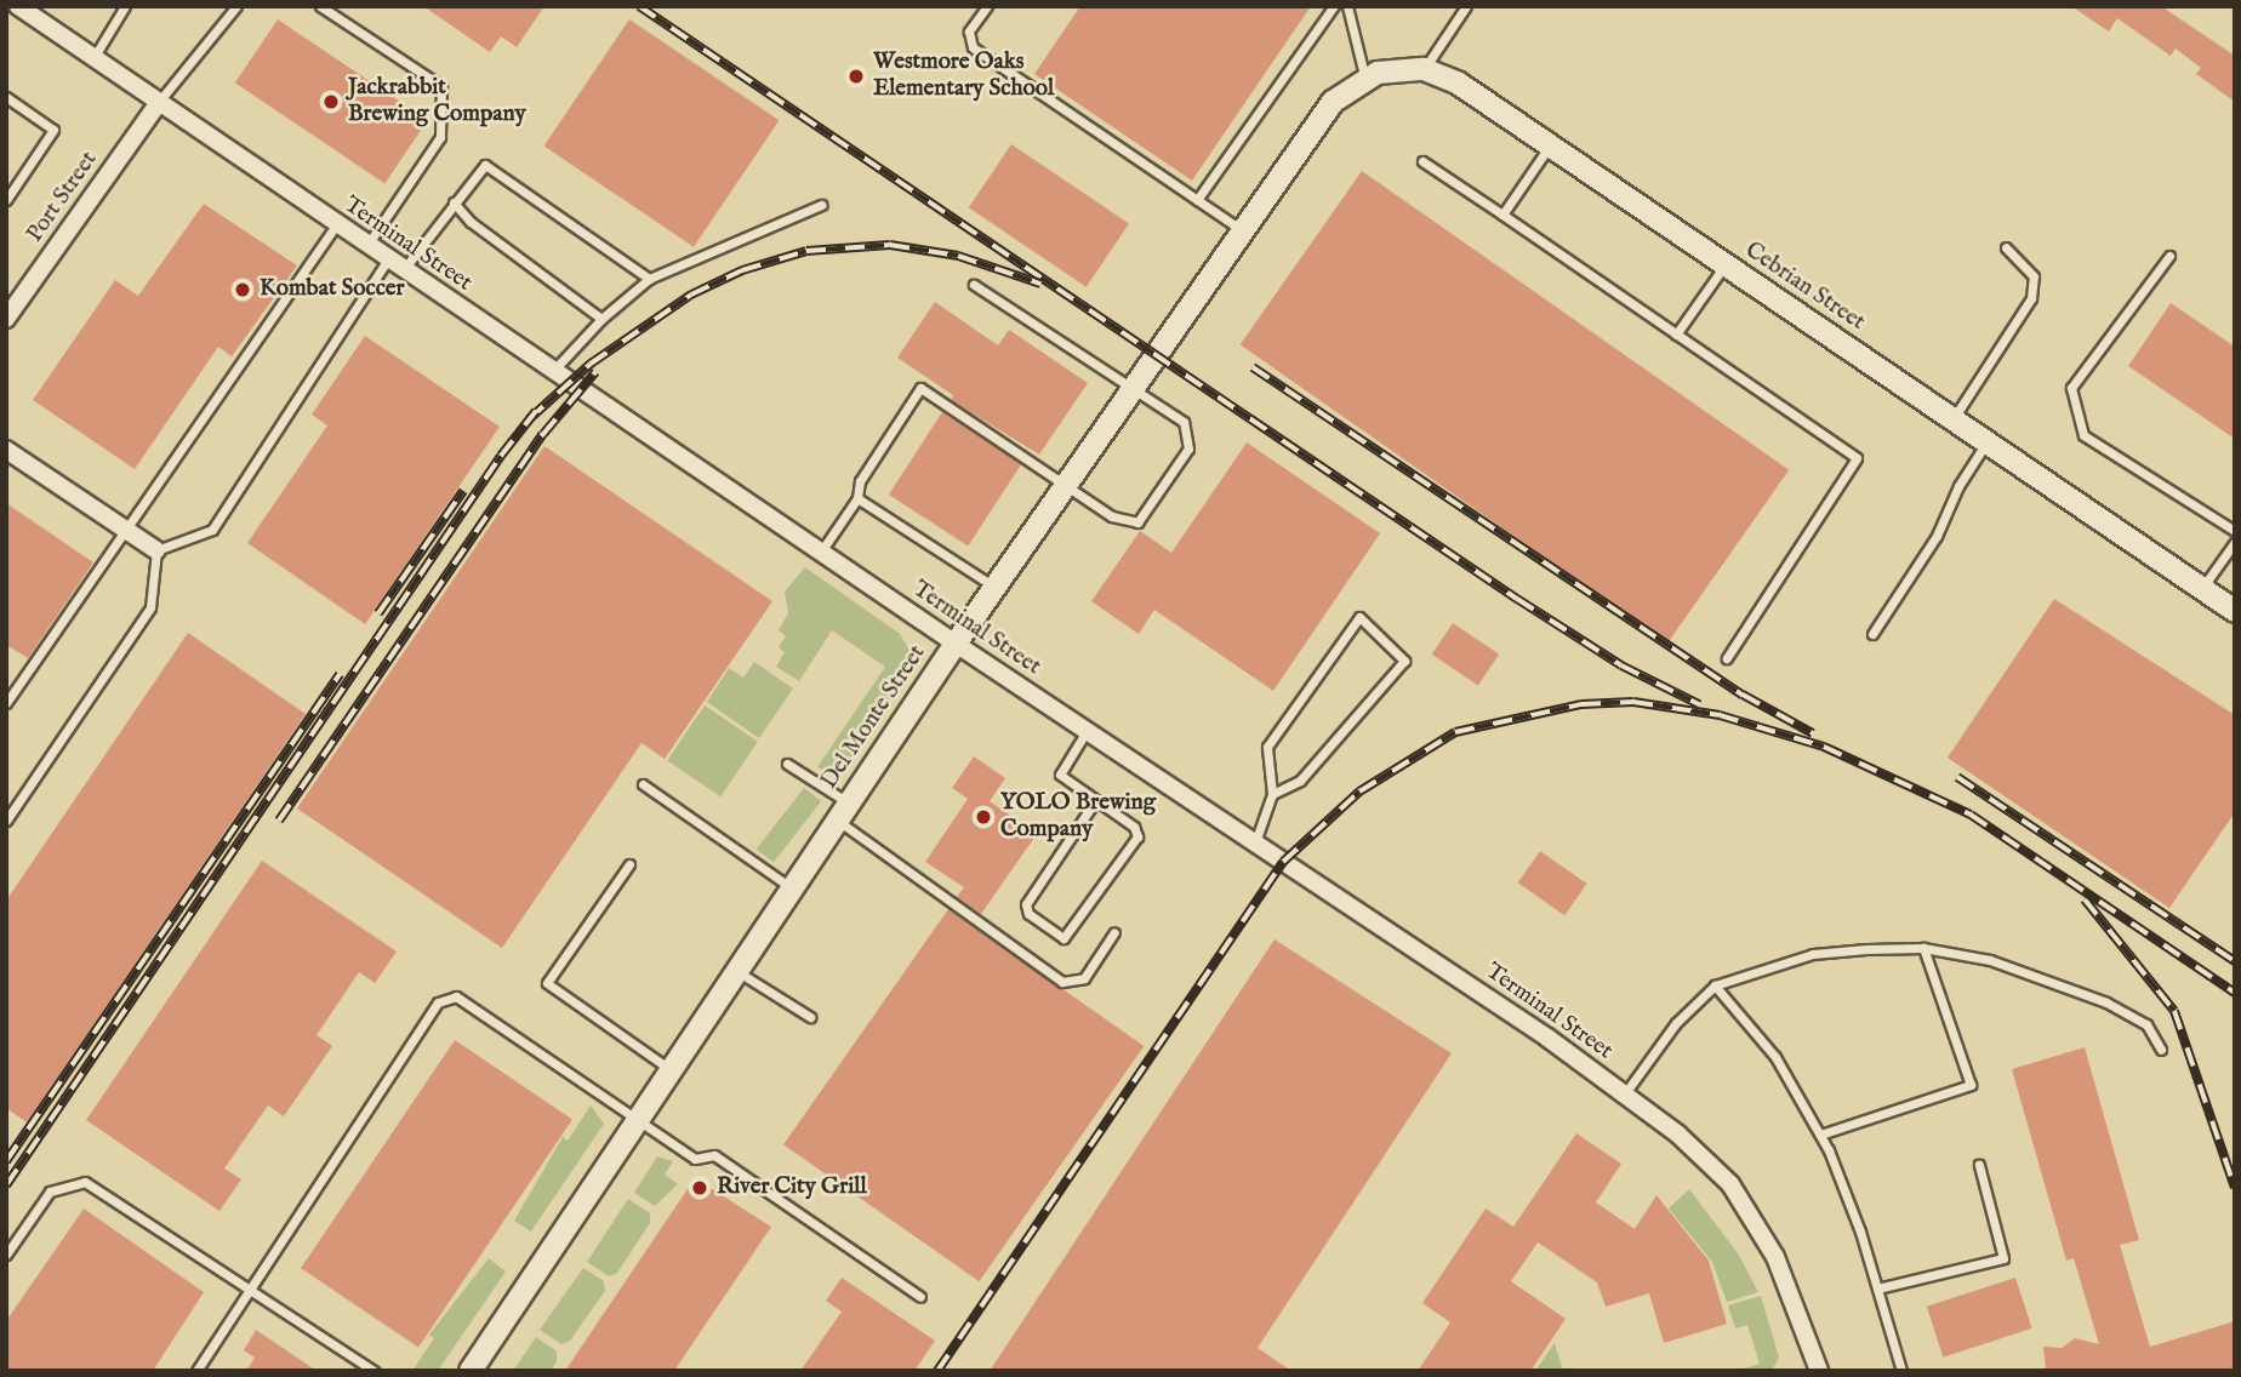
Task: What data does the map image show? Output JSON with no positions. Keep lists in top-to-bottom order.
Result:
{
  "streets": {
    "street": [
      "Port Street",
      "Terminal Street",
      "Cebrian Street",
      "Del Monte Street"
    ]
  },
  "crossings": [
    ["Port Street", "Terminal Street"],
    ["Terminal Street", "Del Monte Street"],
    ["Cebrian Street", "Del Monte Street"]
  ],
  "places": [
    "Westmore Oaks Elementary School",
    "Jackrabbit Brewing Company",
    "Kombat Soccer",
    "YOLO Brewing Company",
    "River City Grill"
  ]
}
